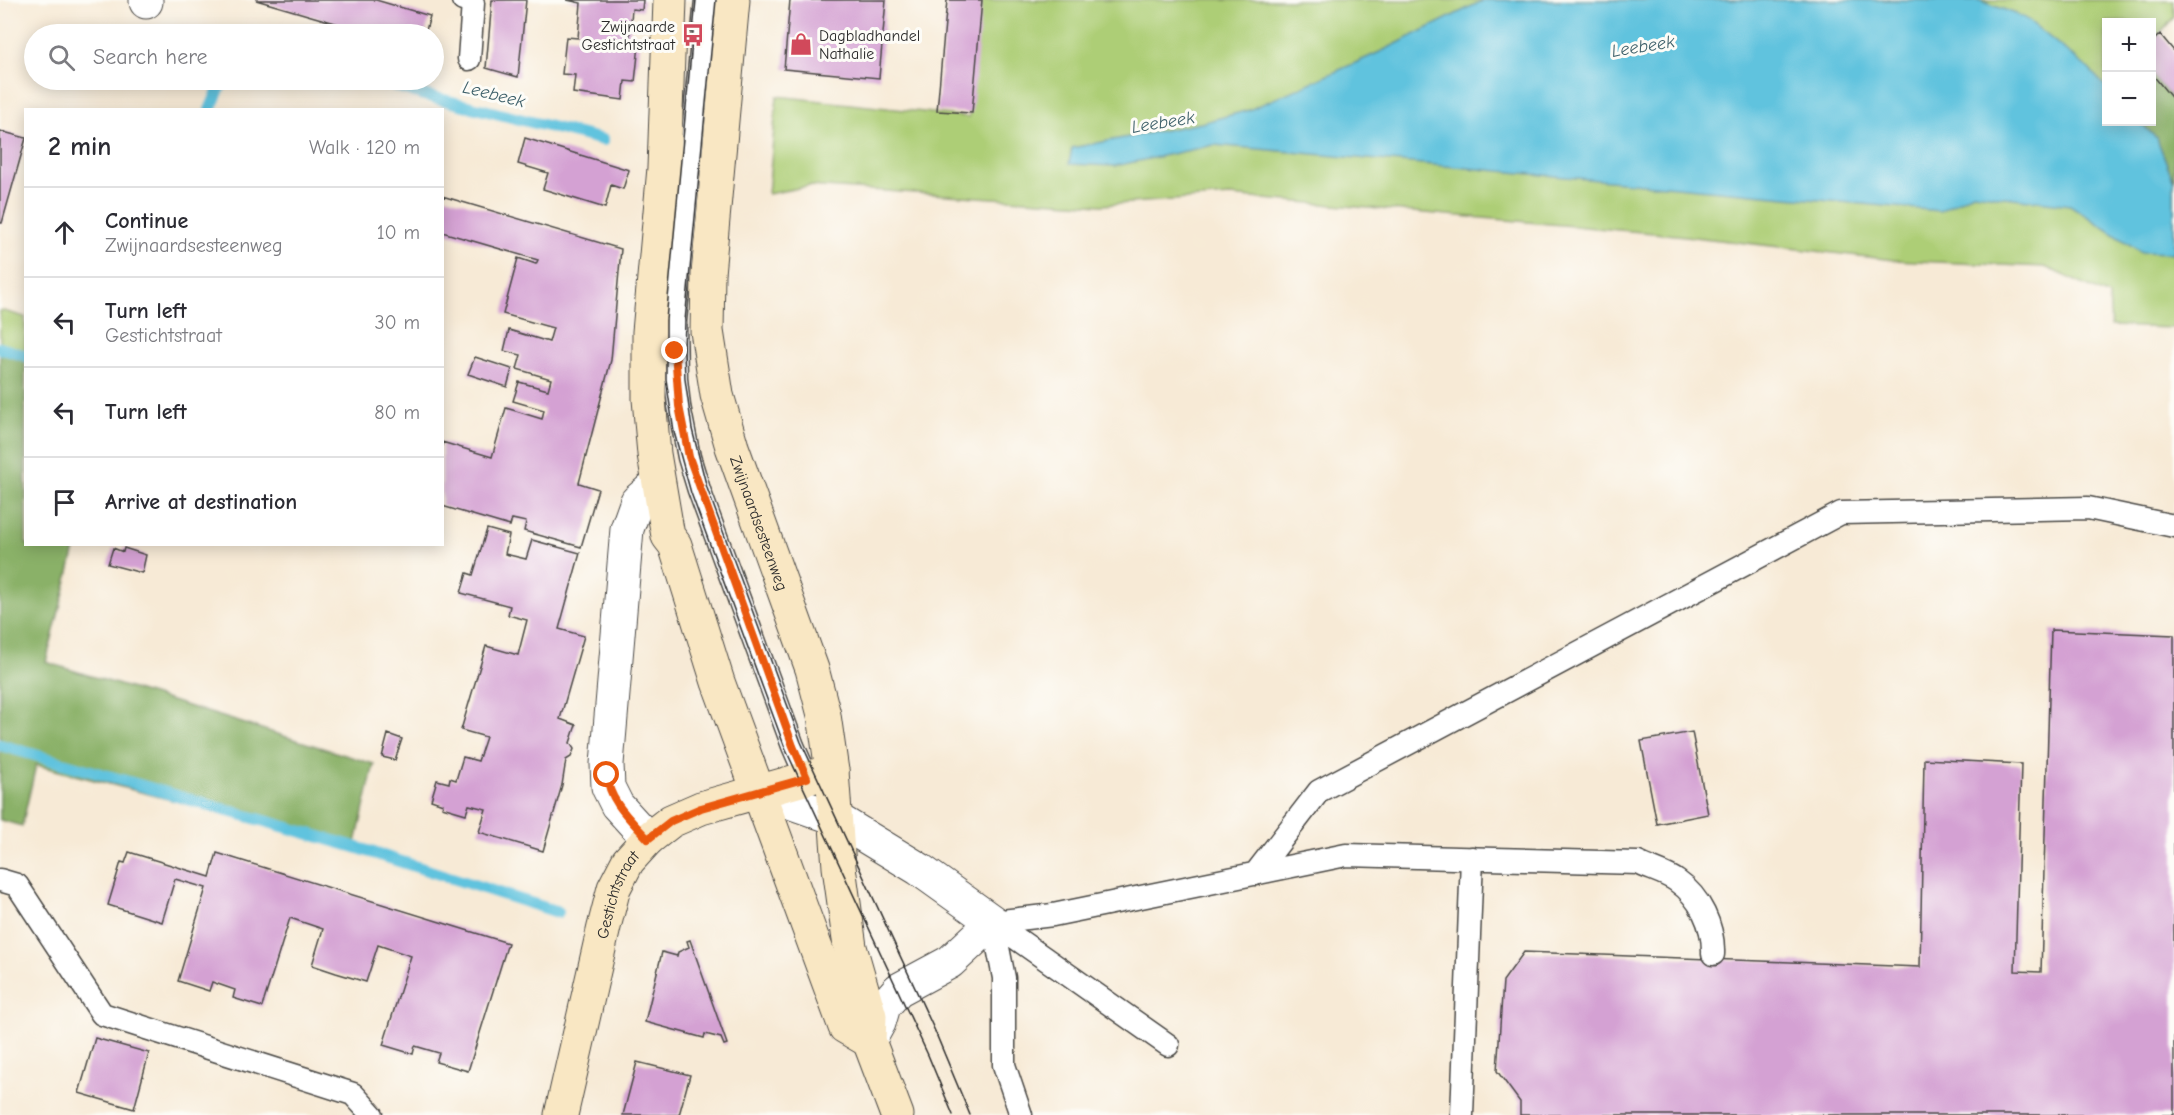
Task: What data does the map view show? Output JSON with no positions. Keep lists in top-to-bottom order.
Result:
{
  "streets": {
    "street": ["Zwijnaardsesteenweg", "Gestichtstraat"]
  },
  "crossings": [
    ["Zwijnaardsesteenweg", "Gestichtstraat"]
  ],
  "water": ["Leebeek"],
  "places": {
    "bus stop": ["Zwijnaarde Gestichtstraat"],
    "shop": ["Dagbladhandel Nathalie"]
  },
  "page": {
    "map_buttons": ["+", "−"],
    "search": "Search here",
    "heading": ["2 min", "Walk · 120 m"],
    "list": [
      ["Continue", "Zwijnaardsesteenweg", "10 m"],
      ["Turn left", "Gestichtstraat", "30 m"],
      ["Turn left", "80 m"],
      "Arrive at destination"
    ]
  }
}
